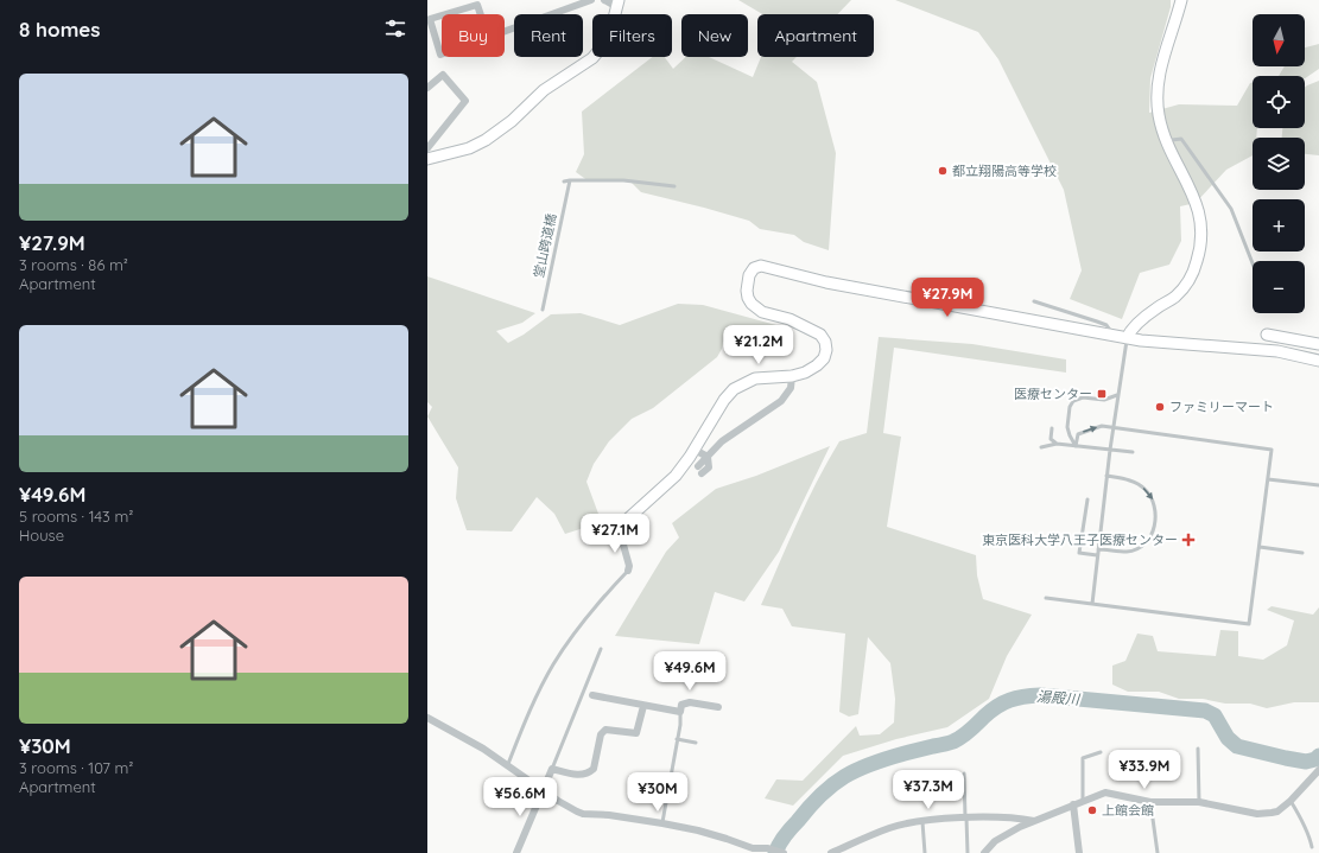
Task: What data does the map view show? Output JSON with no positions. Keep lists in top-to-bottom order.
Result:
{
  "streets": {
    "lane": ["堂山跨道橋"]
  },
  "water": ["湯殿川"],
  "places": {
    "other": ["都立翔陽高等学校", "ファミリーマート", "上館会館"],
    "transit": ["医療センター"],
    "health": ["東京医科大学八王子医療センター"]
  },
  "north": "bottom",
  "page": {
    "heading": "8 homes",
    "map_buttons": ["+", "−"],
    "chip": [
      "Buy",
      "Rent",
      "Filters",
      "New",
      "Apartment"
    ],
    "list": [
      {
        "name": "¥27.9M",
        "note": "3 rooms · 86 m² · Apartment"
      },
      {
        "name": "¥49.6M",
        "note": "5 rooms · 143 m² · House"
      },
      {
        "name": "¥30M",
        "note": "3 rooms · 107 m² · Apartment"
      }
    ],
    "price": [
      "¥27.9M",
      "¥21.2M",
      "¥27.1M",
      "¥49.6M",
      "¥33.9M",
      "¥37.3M",
      "¥30M",
      "¥56.6M"
    ]
  }
}
